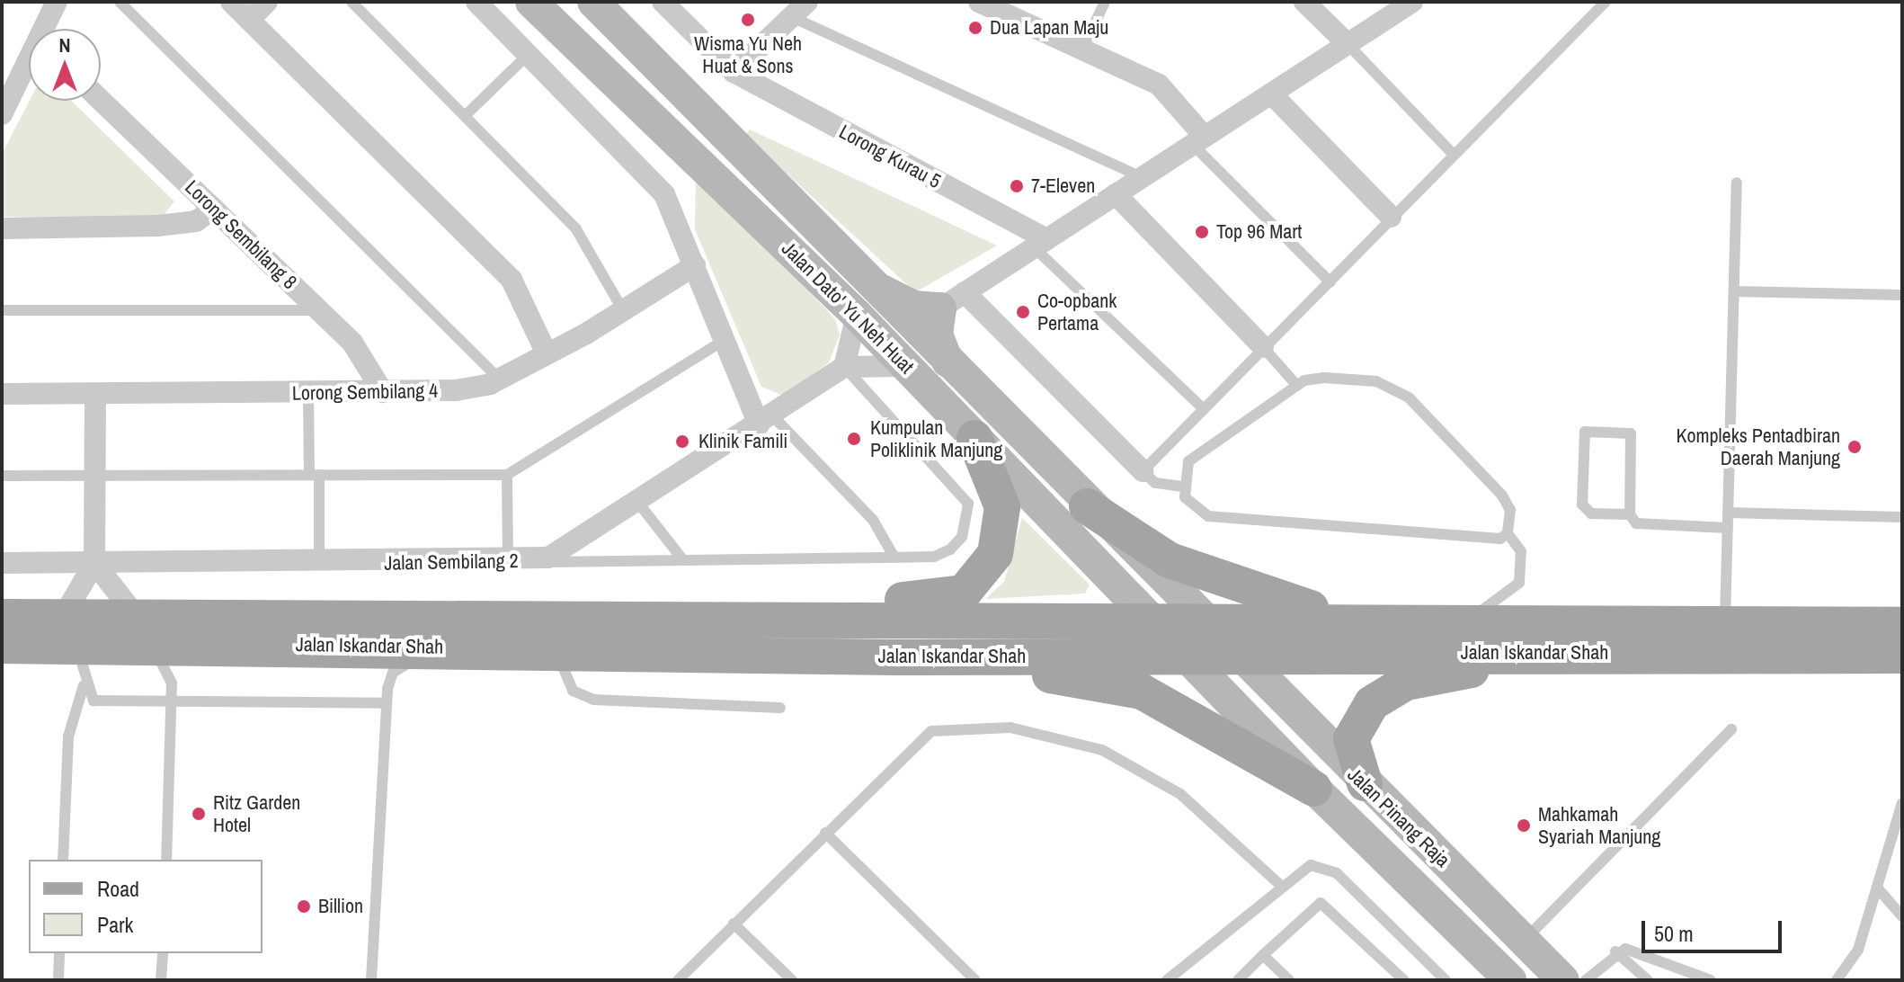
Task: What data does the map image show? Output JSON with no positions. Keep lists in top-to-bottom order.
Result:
{
  "streets": {
    "main road": ["Jalan Dato' Yu Neh Huat", "Jalan Iskandar Shah", "Jalan Pinang Raja"],
    "street": [
      "Lorong Kurau 5",
      "Lorong Sembilang 8",
      "Lorong Sembilang 4",
      "Jalan Sembilang 2"
    ]
  },
  "crossings": [
    ["Lorong Sembilang 8", "Lorong Sembilang 4"],
    ["Jalan Dato' Yu Neh Huat", "Jalan Iskandar Shah"],
    ["Jalan Dato' Yu Neh Huat", "Jalan Pinang Raja"],
    ["Jalan Iskandar Shah", "Jalan Pinang Raja"]
  ],
  "places": [
    "Wisma Yu Neh Huat & Sons",
    "Dua Lapan Maju",
    "7-Eleven",
    "Top 96 Mart",
    "Co-opbank Pertama",
    "Kumpulan Poliklinik Manjung",
    "Klinik Famili",
    "Kompleks Pentadbiran Daerah Manjung",
    "Ritz Garden Hotel",
    "Mahkamah Syariah Manjung",
    "Billion"
  ],
  "legend": ["Road", "Park"],
  "scale_bar": "50 m",
  "north": "top"
}
